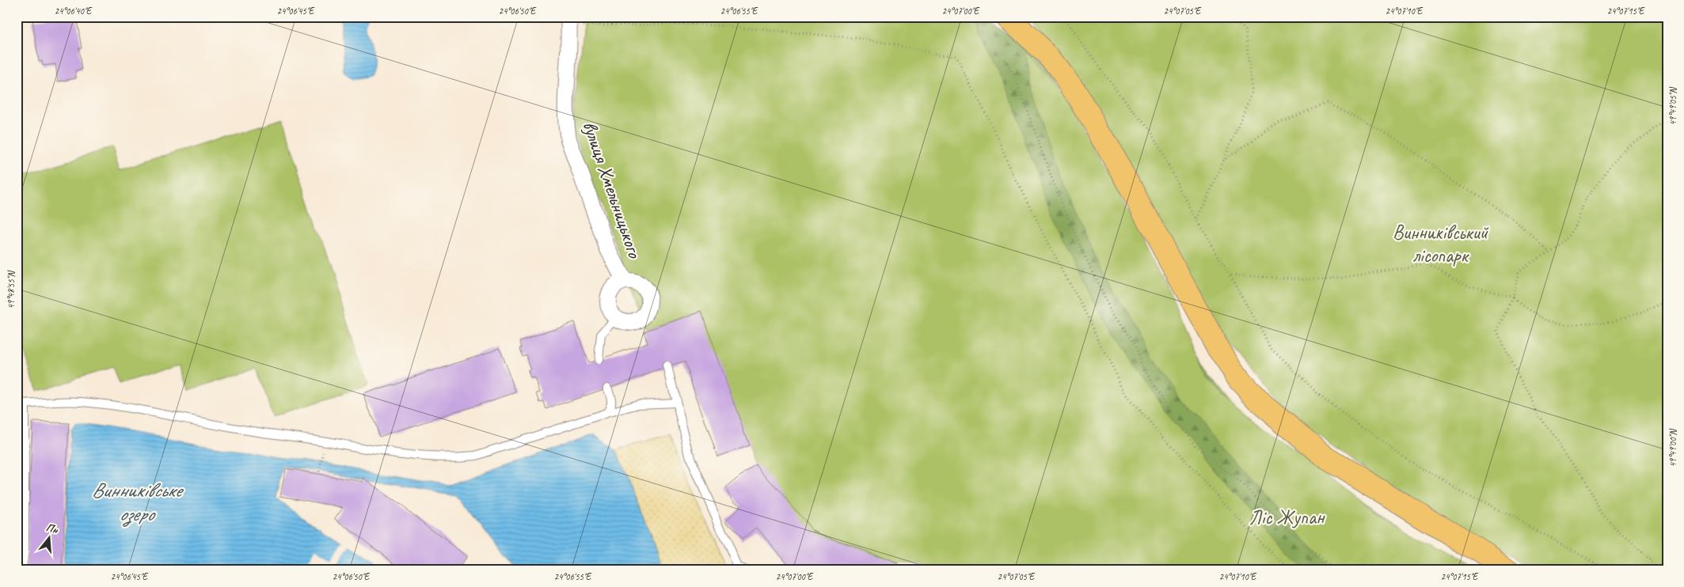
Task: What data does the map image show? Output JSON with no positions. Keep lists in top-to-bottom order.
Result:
{
  "streets": {
    "street": ["вулиця Хмельницького"]
  },
  "water": ["Винниківське озеро"],
  "parks": ["Винниківський лісопарк", "Ліс Жупан"],
  "north": "top",
  "coordinates": [
    "24°06'40\"E",
    "24°06'45\"E",
    "24°06'50\"E",
    "24°06'55\"E",
    "24°07'00\"E",
    "24°07'05\"E",
    "24°07'10\"E",
    "24°07'15\"E",
    "49°49'05\"N",
    "49°48'55\"N",
    "49°49'00\"N"
  ]
}
